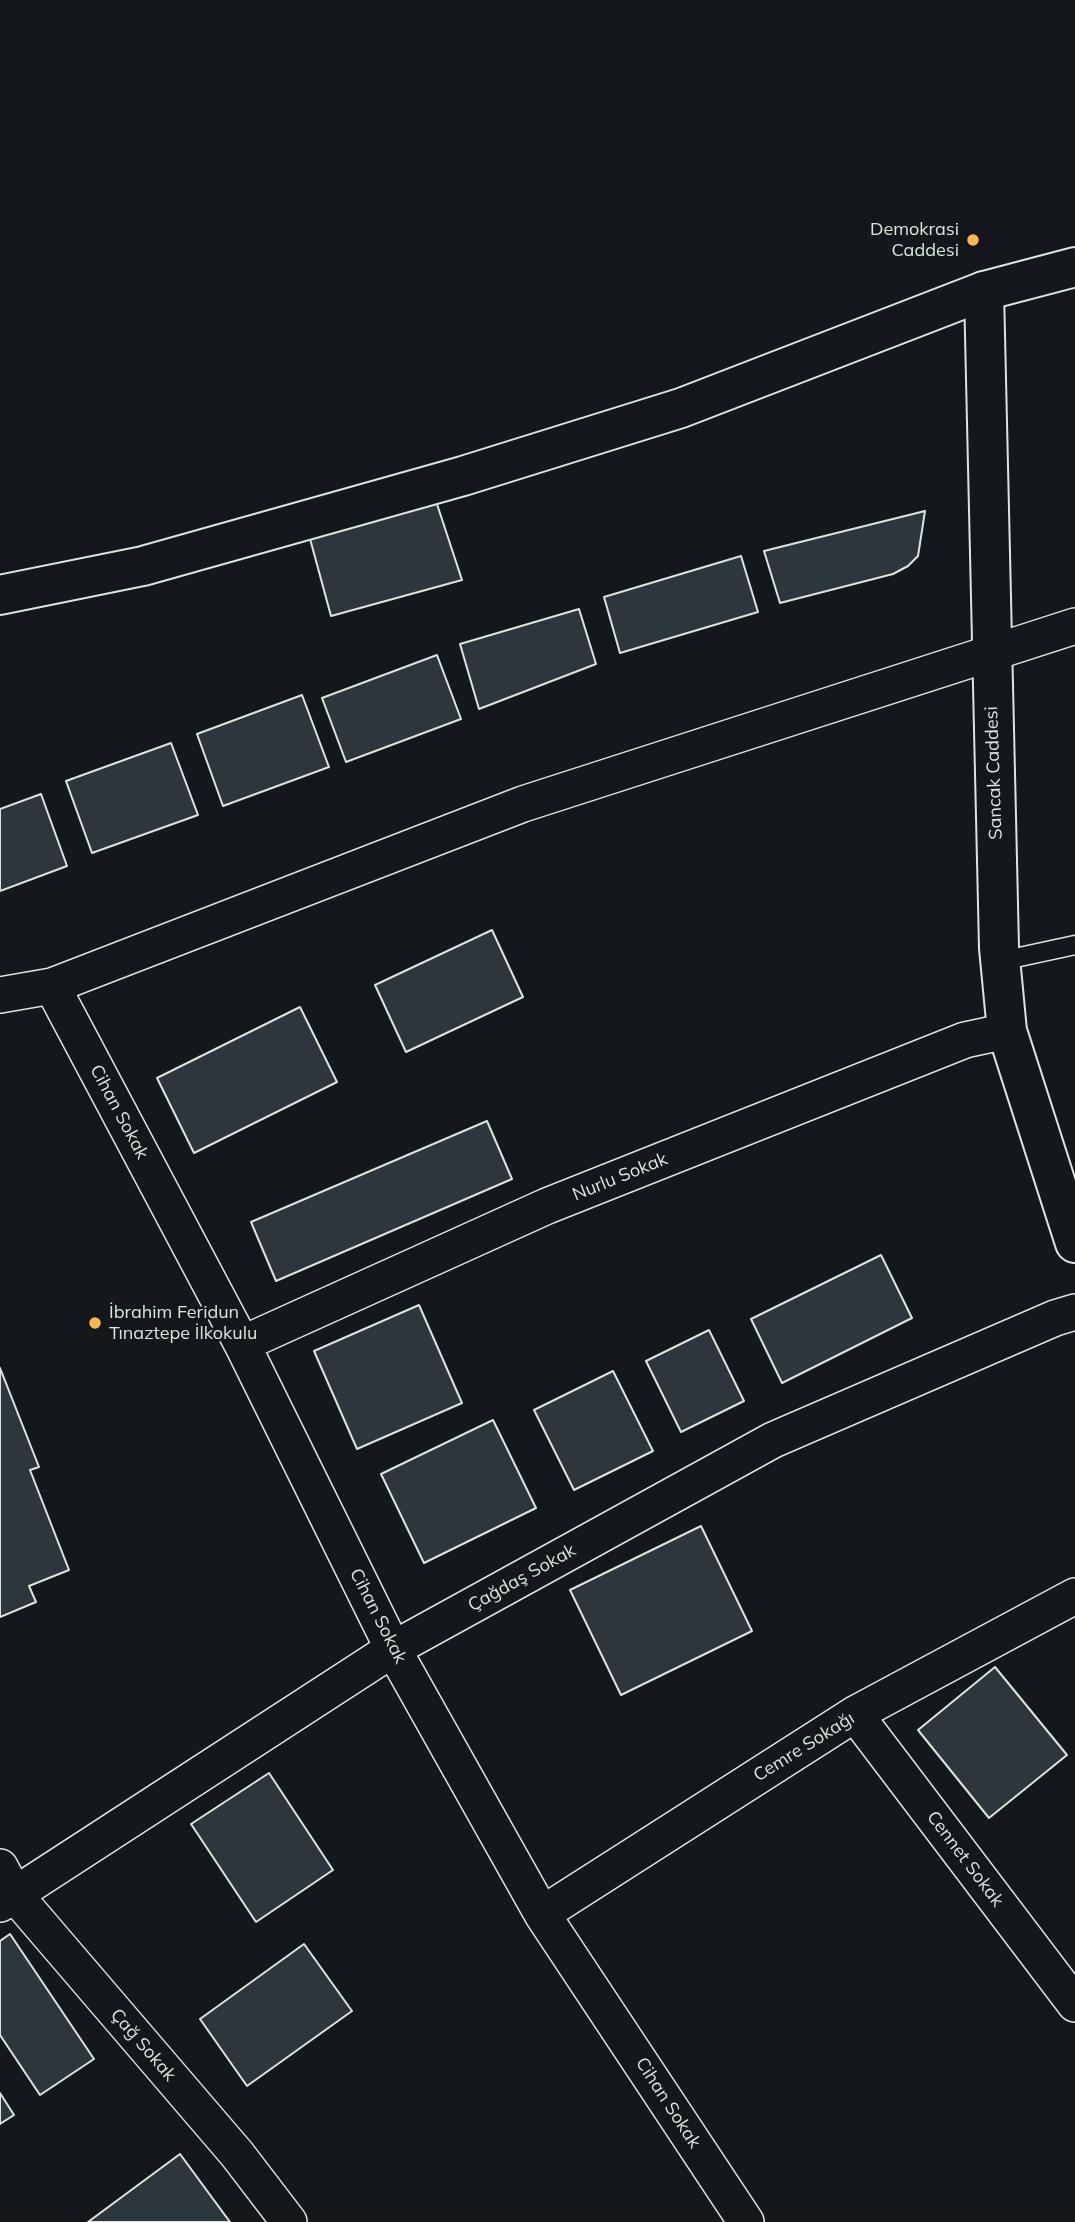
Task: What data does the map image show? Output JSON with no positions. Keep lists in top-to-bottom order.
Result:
{
  "streets": {
    "main road": ["Sancak Caddesi"],
    "street": [
      "Cihan Sokak",
      "Nurlu Sokak",
      "Çağdaş Sokak",
      "Cemre Sokağı",
      "Cennet Sokak",
      "Çağ Sokak"
    ]
  },
  "crossings": [
    ["Sancak Caddesi", "Nurlu Sokak"],
    ["Cihan Sokak", "Nurlu Sokak"],
    ["Cihan Sokak", "Çağdaş Sokak"],
    ["Cihan Sokak", "Cemre Sokağı"],
    ["Çağdaş Sokak", "Çağ Sokak"],
    ["Cemre Sokağı", "Cennet Sokak"]
  ],
  "places": ["Demokrasi Caddesi", "İbrahim Feridun Tınaztepe İlkokulu"]
}
